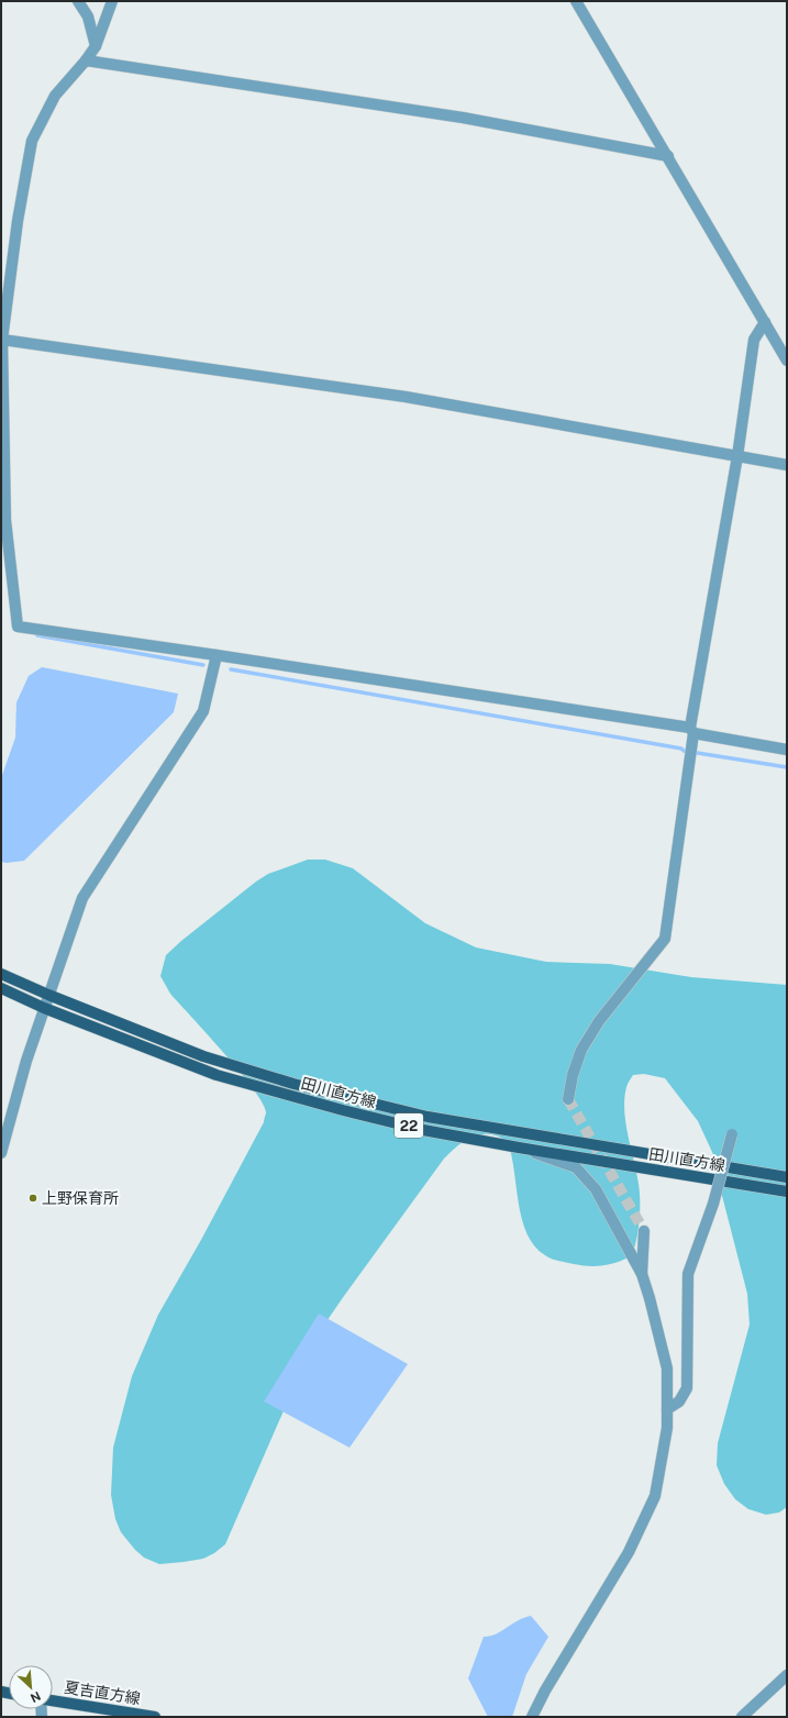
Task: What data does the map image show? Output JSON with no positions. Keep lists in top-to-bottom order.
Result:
{
  "streets": {
    "main road": ["田川直方線", "22", "夏吉直方線"]
  },
  "places": ["上野保育所"],
  "north": "bottom right"
}
